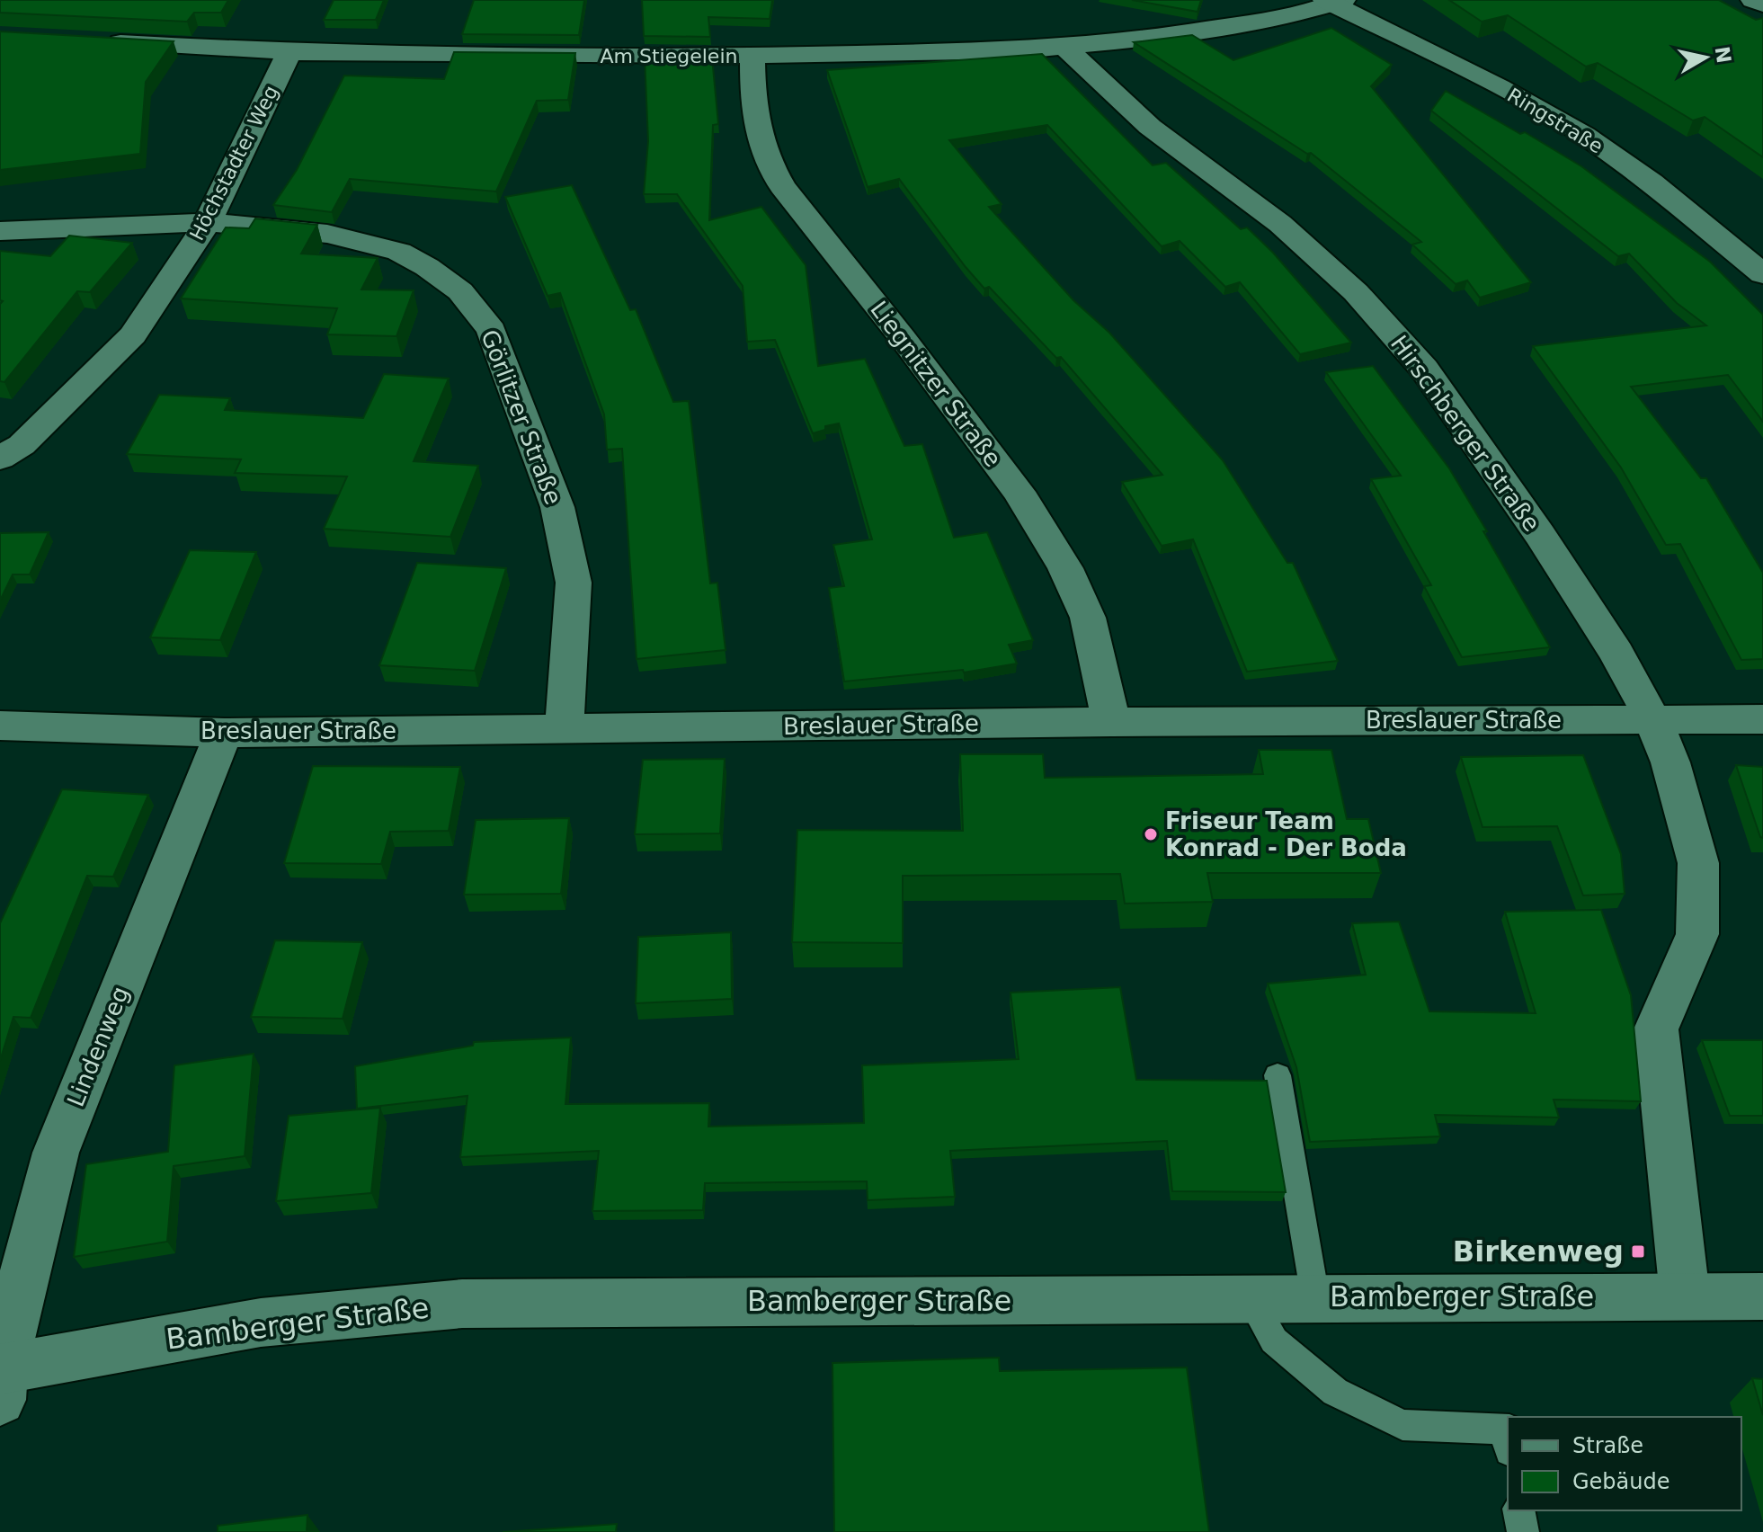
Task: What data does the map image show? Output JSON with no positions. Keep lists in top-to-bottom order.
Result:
{
  "streets": {
    "street": [
      "Am Stiegelein",
      "Ringstraße",
      "Höchstadter Weg",
      "Liegnitzer Straße",
      "Görlitzer Straße",
      "Hirschberger Straße",
      "Breslauer Straße",
      "Lindenweg",
      "Bamberger Straße"
    ]
  },
  "crossings": [
    ["Am Stiegelein", "Ringstraße"],
    ["Am Stiegelein", "Höchstadter Weg"],
    ["Am Stiegelein", "Liegnitzer Straße"],
    ["Am Stiegelein", "Hirschberger Straße"],
    ["Höchstadter Weg", "Görlitzer Straße"],
    ["Liegnitzer Straße", "Breslauer Straße"],
    ["Görlitzer Straße", "Breslauer Straße"],
    ["Hirschberger Straße", "Breslauer Straße"],
    ["Breslauer Straße", "Lindenweg"],
    ["Lindenweg", "Bamberger Straße"]
  ],
  "places": {
    "other": ["Friseur Team Konrad - Der Boda"],
    "transit": ["Birkenweg"]
  },
  "legend": ["Straße", "Gebäude"],
  "north": "right"
}
